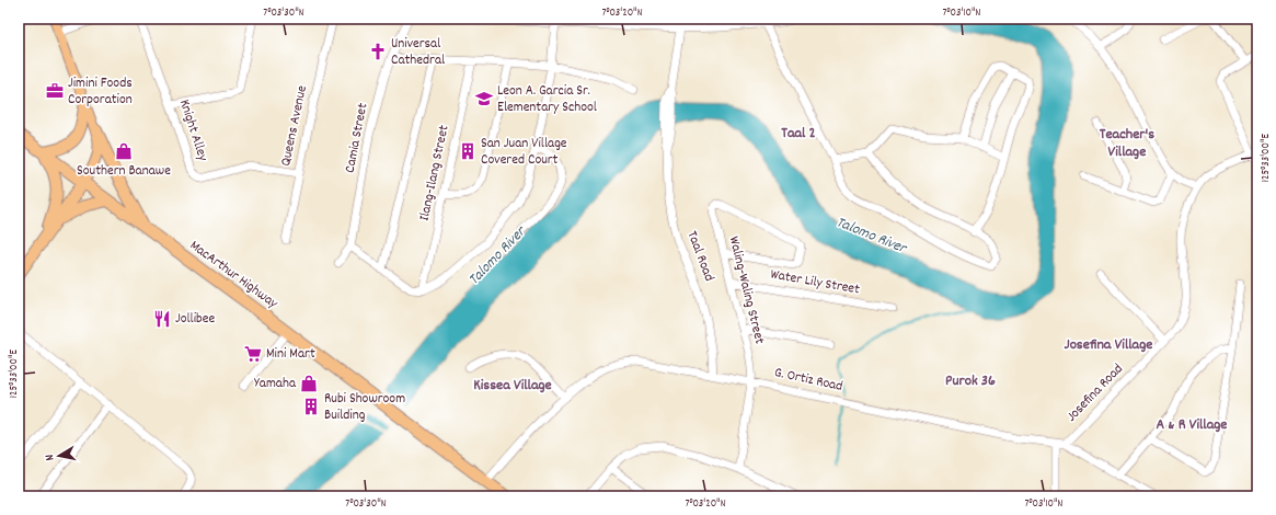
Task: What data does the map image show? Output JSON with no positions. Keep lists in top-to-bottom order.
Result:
{
  "streets": {
    "highway": ["MacArthur Highway"],
    "street": [
      "Queens Avenue",
      "Knight Alley",
      "Camia Street",
      "Ilang-Ilang Street",
      "Taal Road",
      "Water Lily Street",
      "Waling-Waling Street",
      "G. Ortiz Road",
      "Josefina Road"
    ]
  },
  "crossings": [
    ["Queens Avenue", "Knight Alley"],
    ["Taal Road", "G. Ortiz Road"],
    ["MacArthur Highway", "G. Ortiz Road"],
    ["Water Lily Street", "Waling-Waling Street"],
    ["Waling-Waling Street", "G. Ortiz Road"],
    ["G. Ortiz Road", "Josefina Road"]
  ],
  "districts": [
    "Taal 2",
    "Teacher's Village",
    "Josefina Village",
    "Purok 36",
    "Kissea Village",
    "A & R Village"
  ],
  "water": ["Talomo River"],
  "places": {
    "church": ["Universal Cathedral"],
    "office": ["Jimini Foods Corporation"],
    "school or university": ["Leon A. Garcia Sr. Elementary School"],
    "shop": ["Southern Banawe", "Yamaha"],
    "building": ["San Juan Village Covered Court", "Rubi Showroom Building"],
    "restaurant": ["Jollibee"],
    "supermarket": ["Mini Mart"]
  },
  "north": "left",
  "coordinates": [
    "7°03'30\"N",
    "7°03'20\"N",
    "7°03'10\"N",
    "125°33'00\"E"
  ]
}
